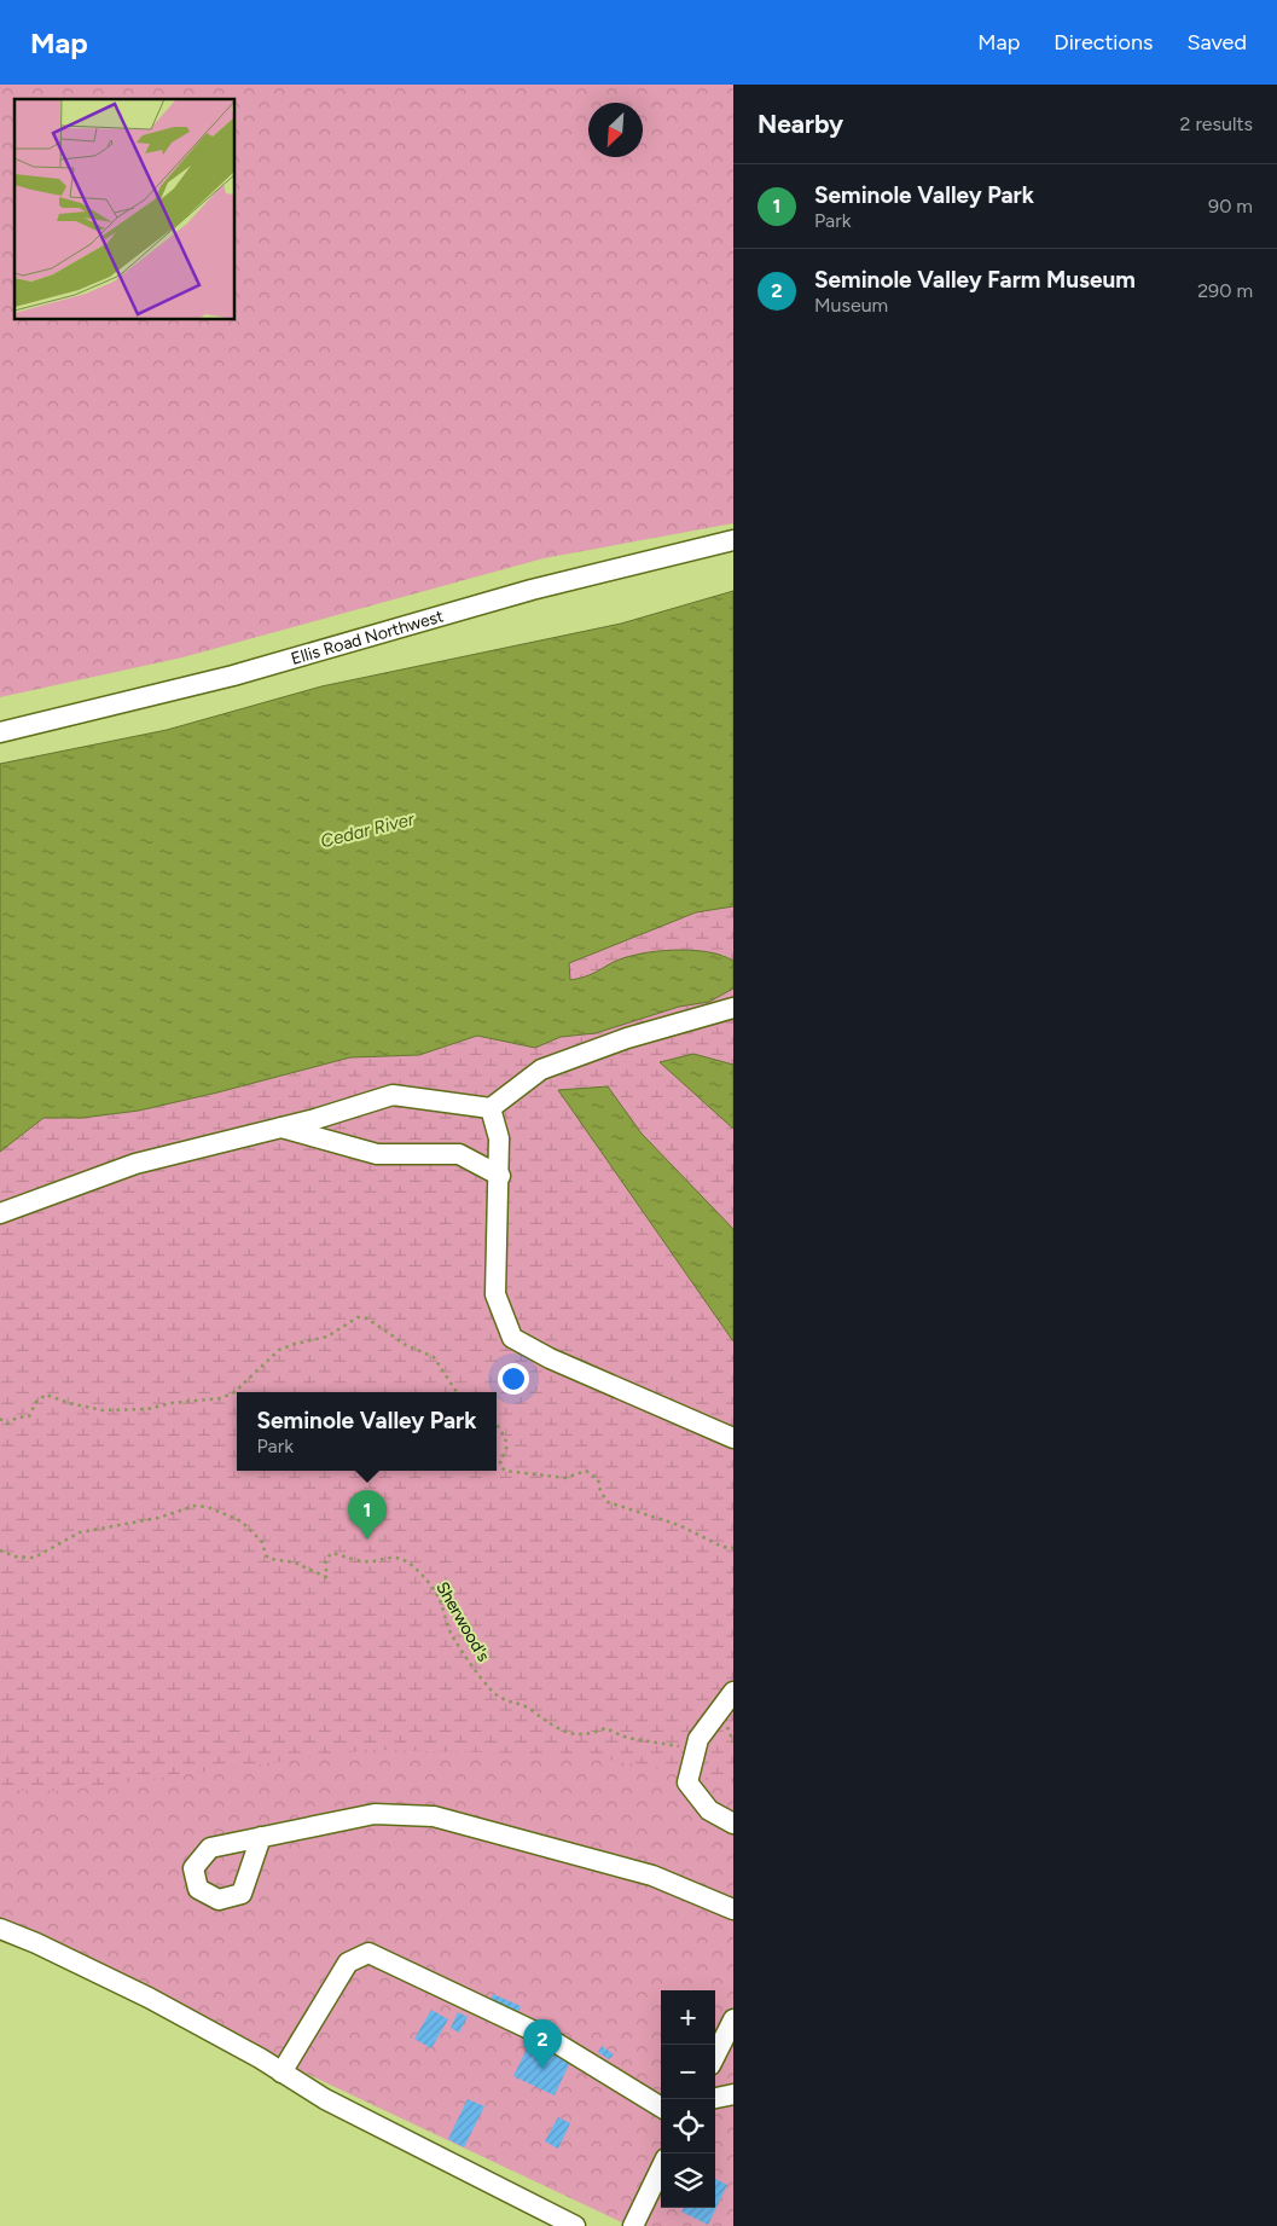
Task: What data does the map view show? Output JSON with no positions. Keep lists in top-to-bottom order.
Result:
{
  "streets": {
    "street": ["Ellis Road Northwest"],
    "path": ["Sherwood's"]
  },
  "water": ["Cedar River"],
  "north": "bottom left",
  "page": {
    "header": "Map",
    "nav": ["Map", "Directions", "Saved"],
    "heading": ["Nearby", "2 results"],
    "list": [
      {
        "mark": "1",
        "name": "Seminole Valley Park",
        "note": "Park",
        "value": "90 m"
      },
      {
        "mark": "2",
        "name": "Seminole Valley Farm Museum",
        "note": "Museum",
        "value": "290 m"
      }
    ],
    "popup": ["Seminole Valley Park", "Park"],
    "pins": ["1", "2"],
    "map_buttons": ["+", "−"]
  }
}
